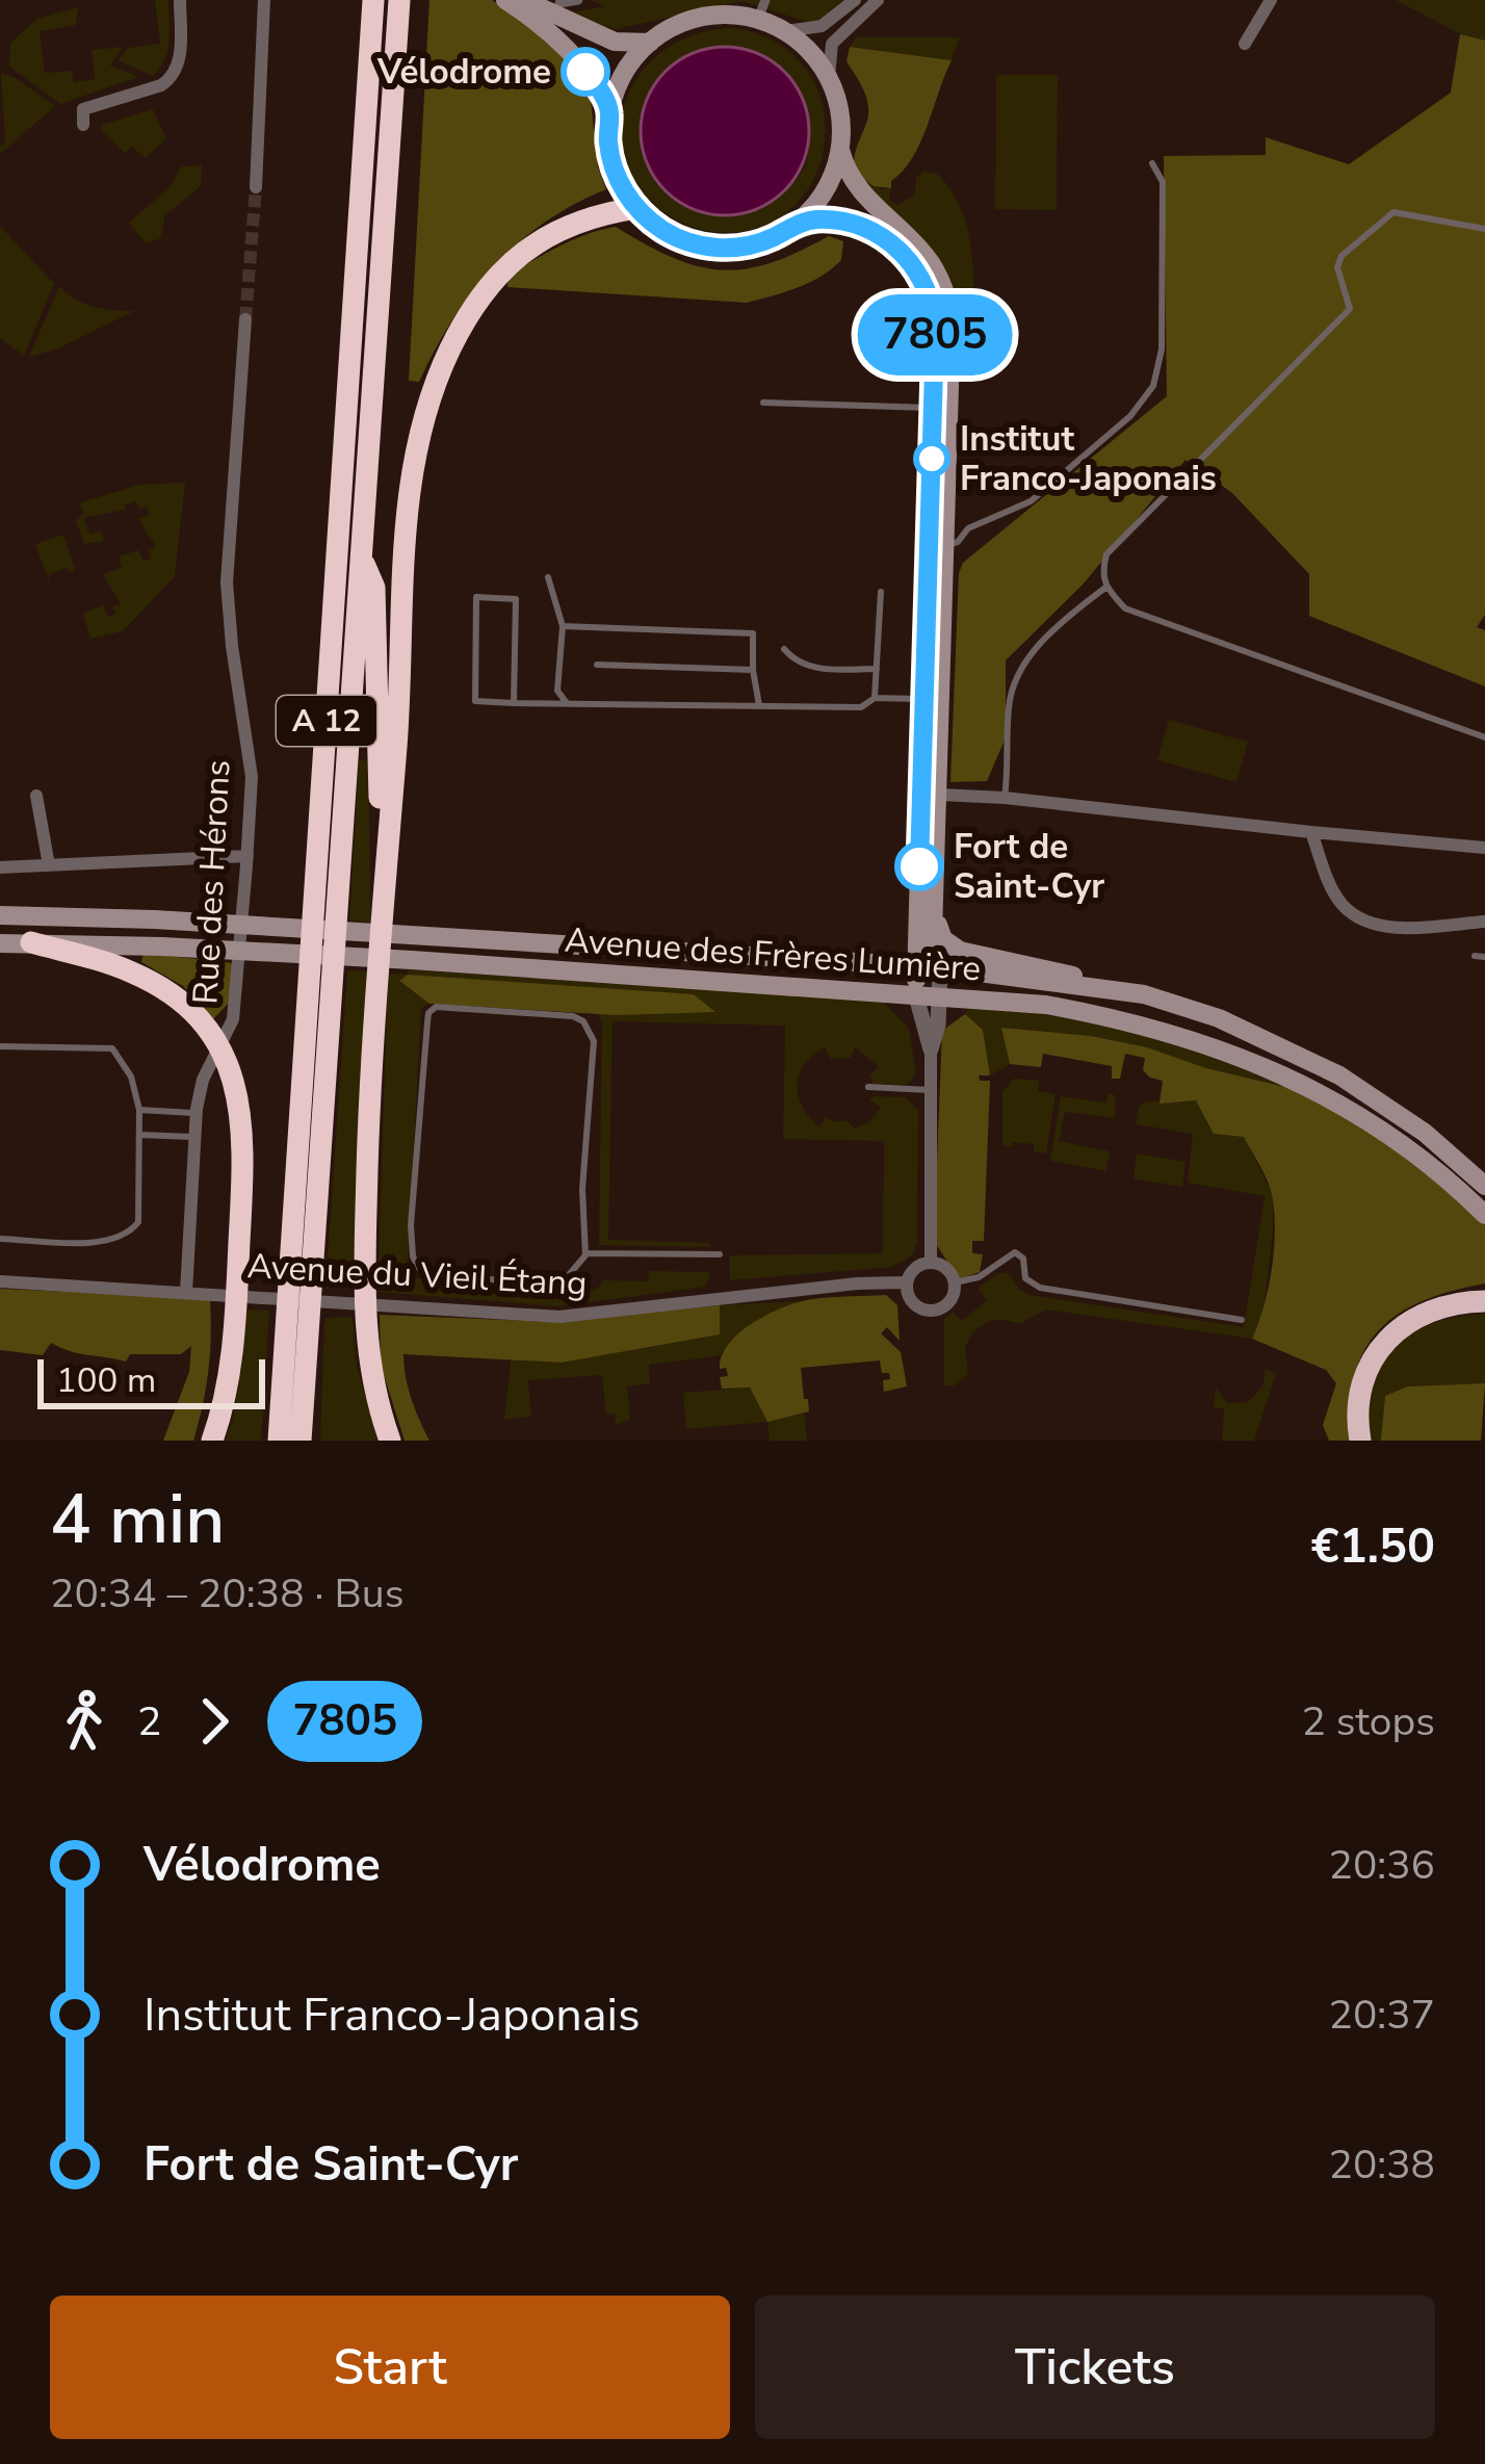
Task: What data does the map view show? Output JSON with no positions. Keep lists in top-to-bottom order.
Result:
{
  "streets": {
    "highway": ["A 12"],
    "main road": ["Avenue des Frères Lumière"],
    "street": ["Rue des Hérons", "Avenue du Vieil Étang"]
  },
  "crossings": [
    ["Rue des Hérons", "Avenue du Vieil Étang"]
  ],
  "places": ["Vélodrome", "Institut Franco-Japonais", "Fort de Saint-Cyr"],
  "lines": ["bus line 7805"],
  "scale_bar": "100 m",
  "page": {
    "on_map": "7805",
    "scale": "100 m",
    "heading": ["4 min", "20:34 – 20:38 · Bus", "€1.50"],
    "legs": ["2", "7805", "2 stops"],
    "list": [
      {
        "name": "Vélodrome",
        "value": "20:36"
      },
      {
        "name": "Institut Franco-Japonais",
        "value": "20:37"
      },
      {
        "name": "Fort de Saint-Cyr",
        "value": "20:38"
      }
    ],
    "buttons": ["Start", "Tickets"]
  }
}
